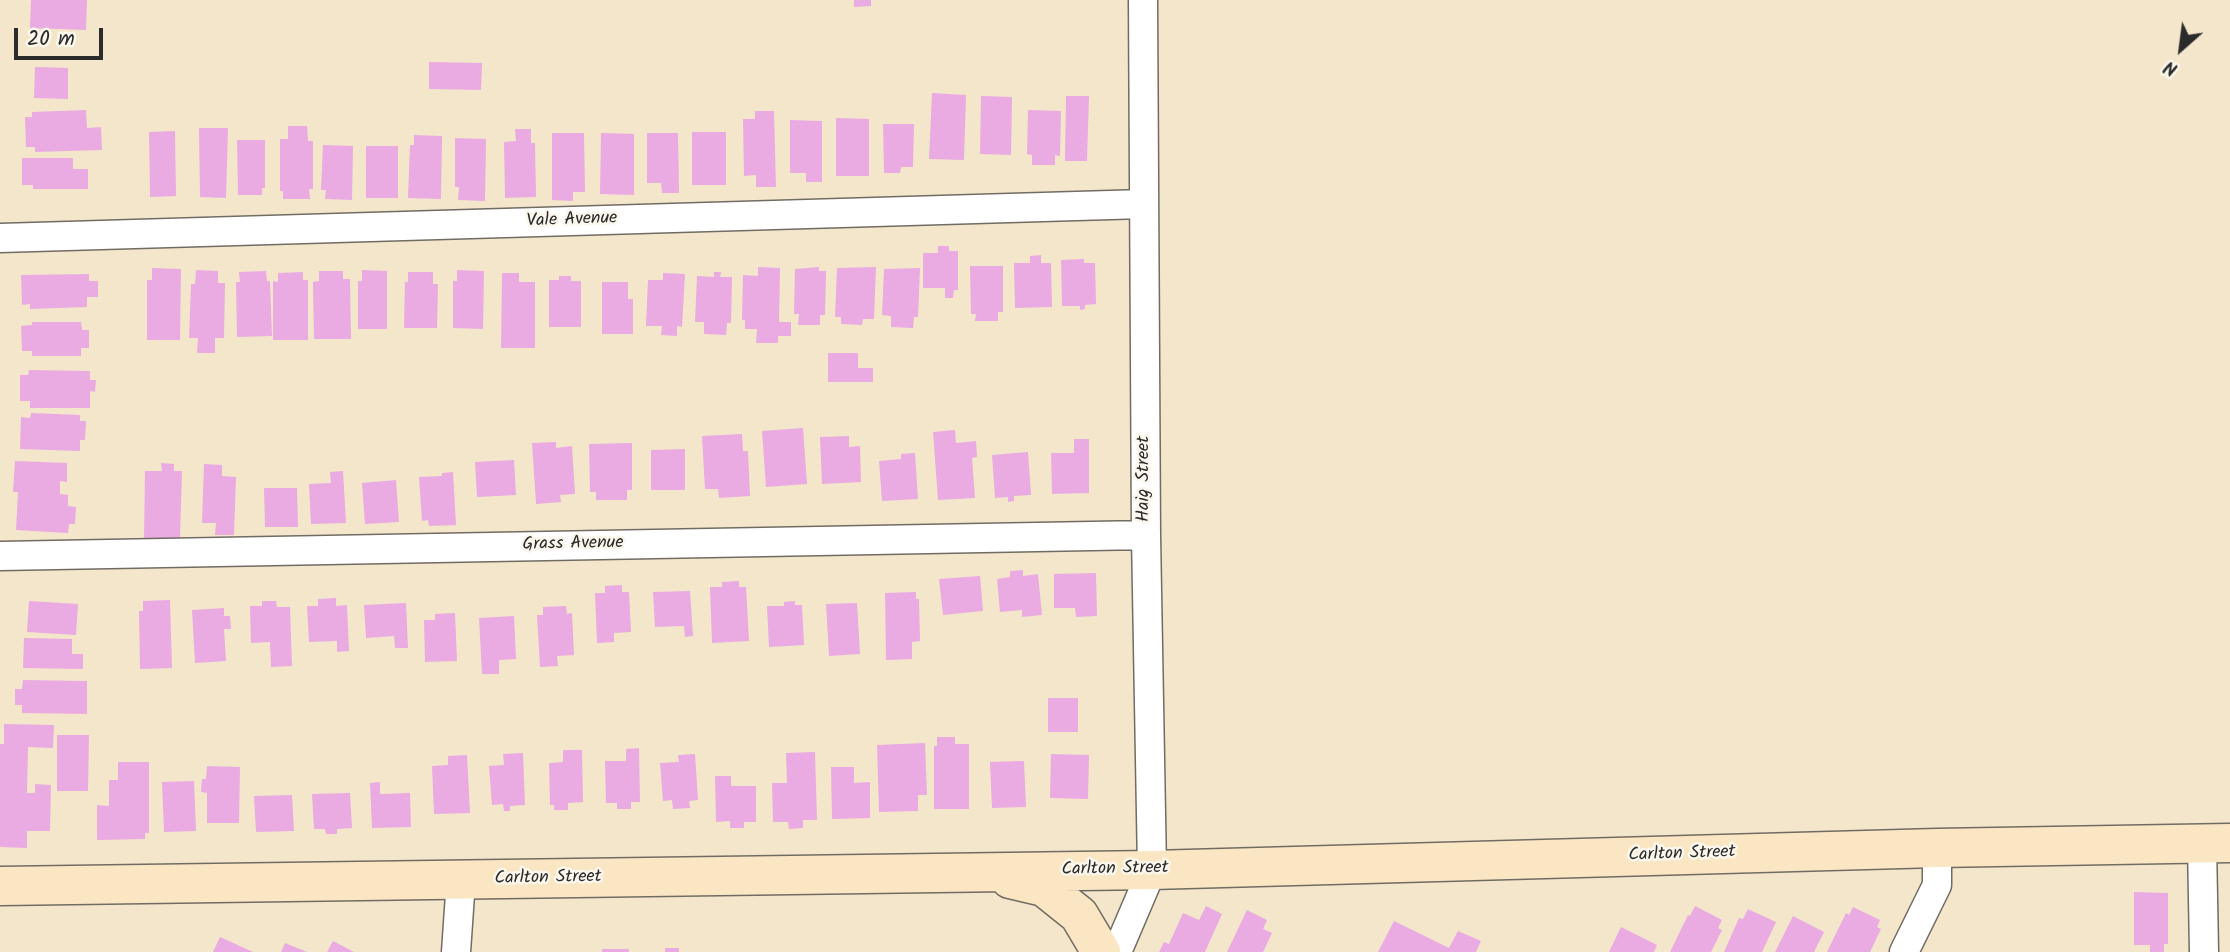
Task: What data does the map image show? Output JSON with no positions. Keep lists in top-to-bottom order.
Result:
{
  "streets": {
    "main road": ["Carlton Street"],
    "street": ["Vale Avenue", "Haig Street", "Grass Avenue"]
  },
  "crossings": [
    ["Vale Avenue", "Haig Street"],
    ["Haig Street", "Grass Avenue"],
    ["Haig Street", "Carlton Street"]
  ],
  "scale_bar": "20 m",
  "north": "bottom left"
}
